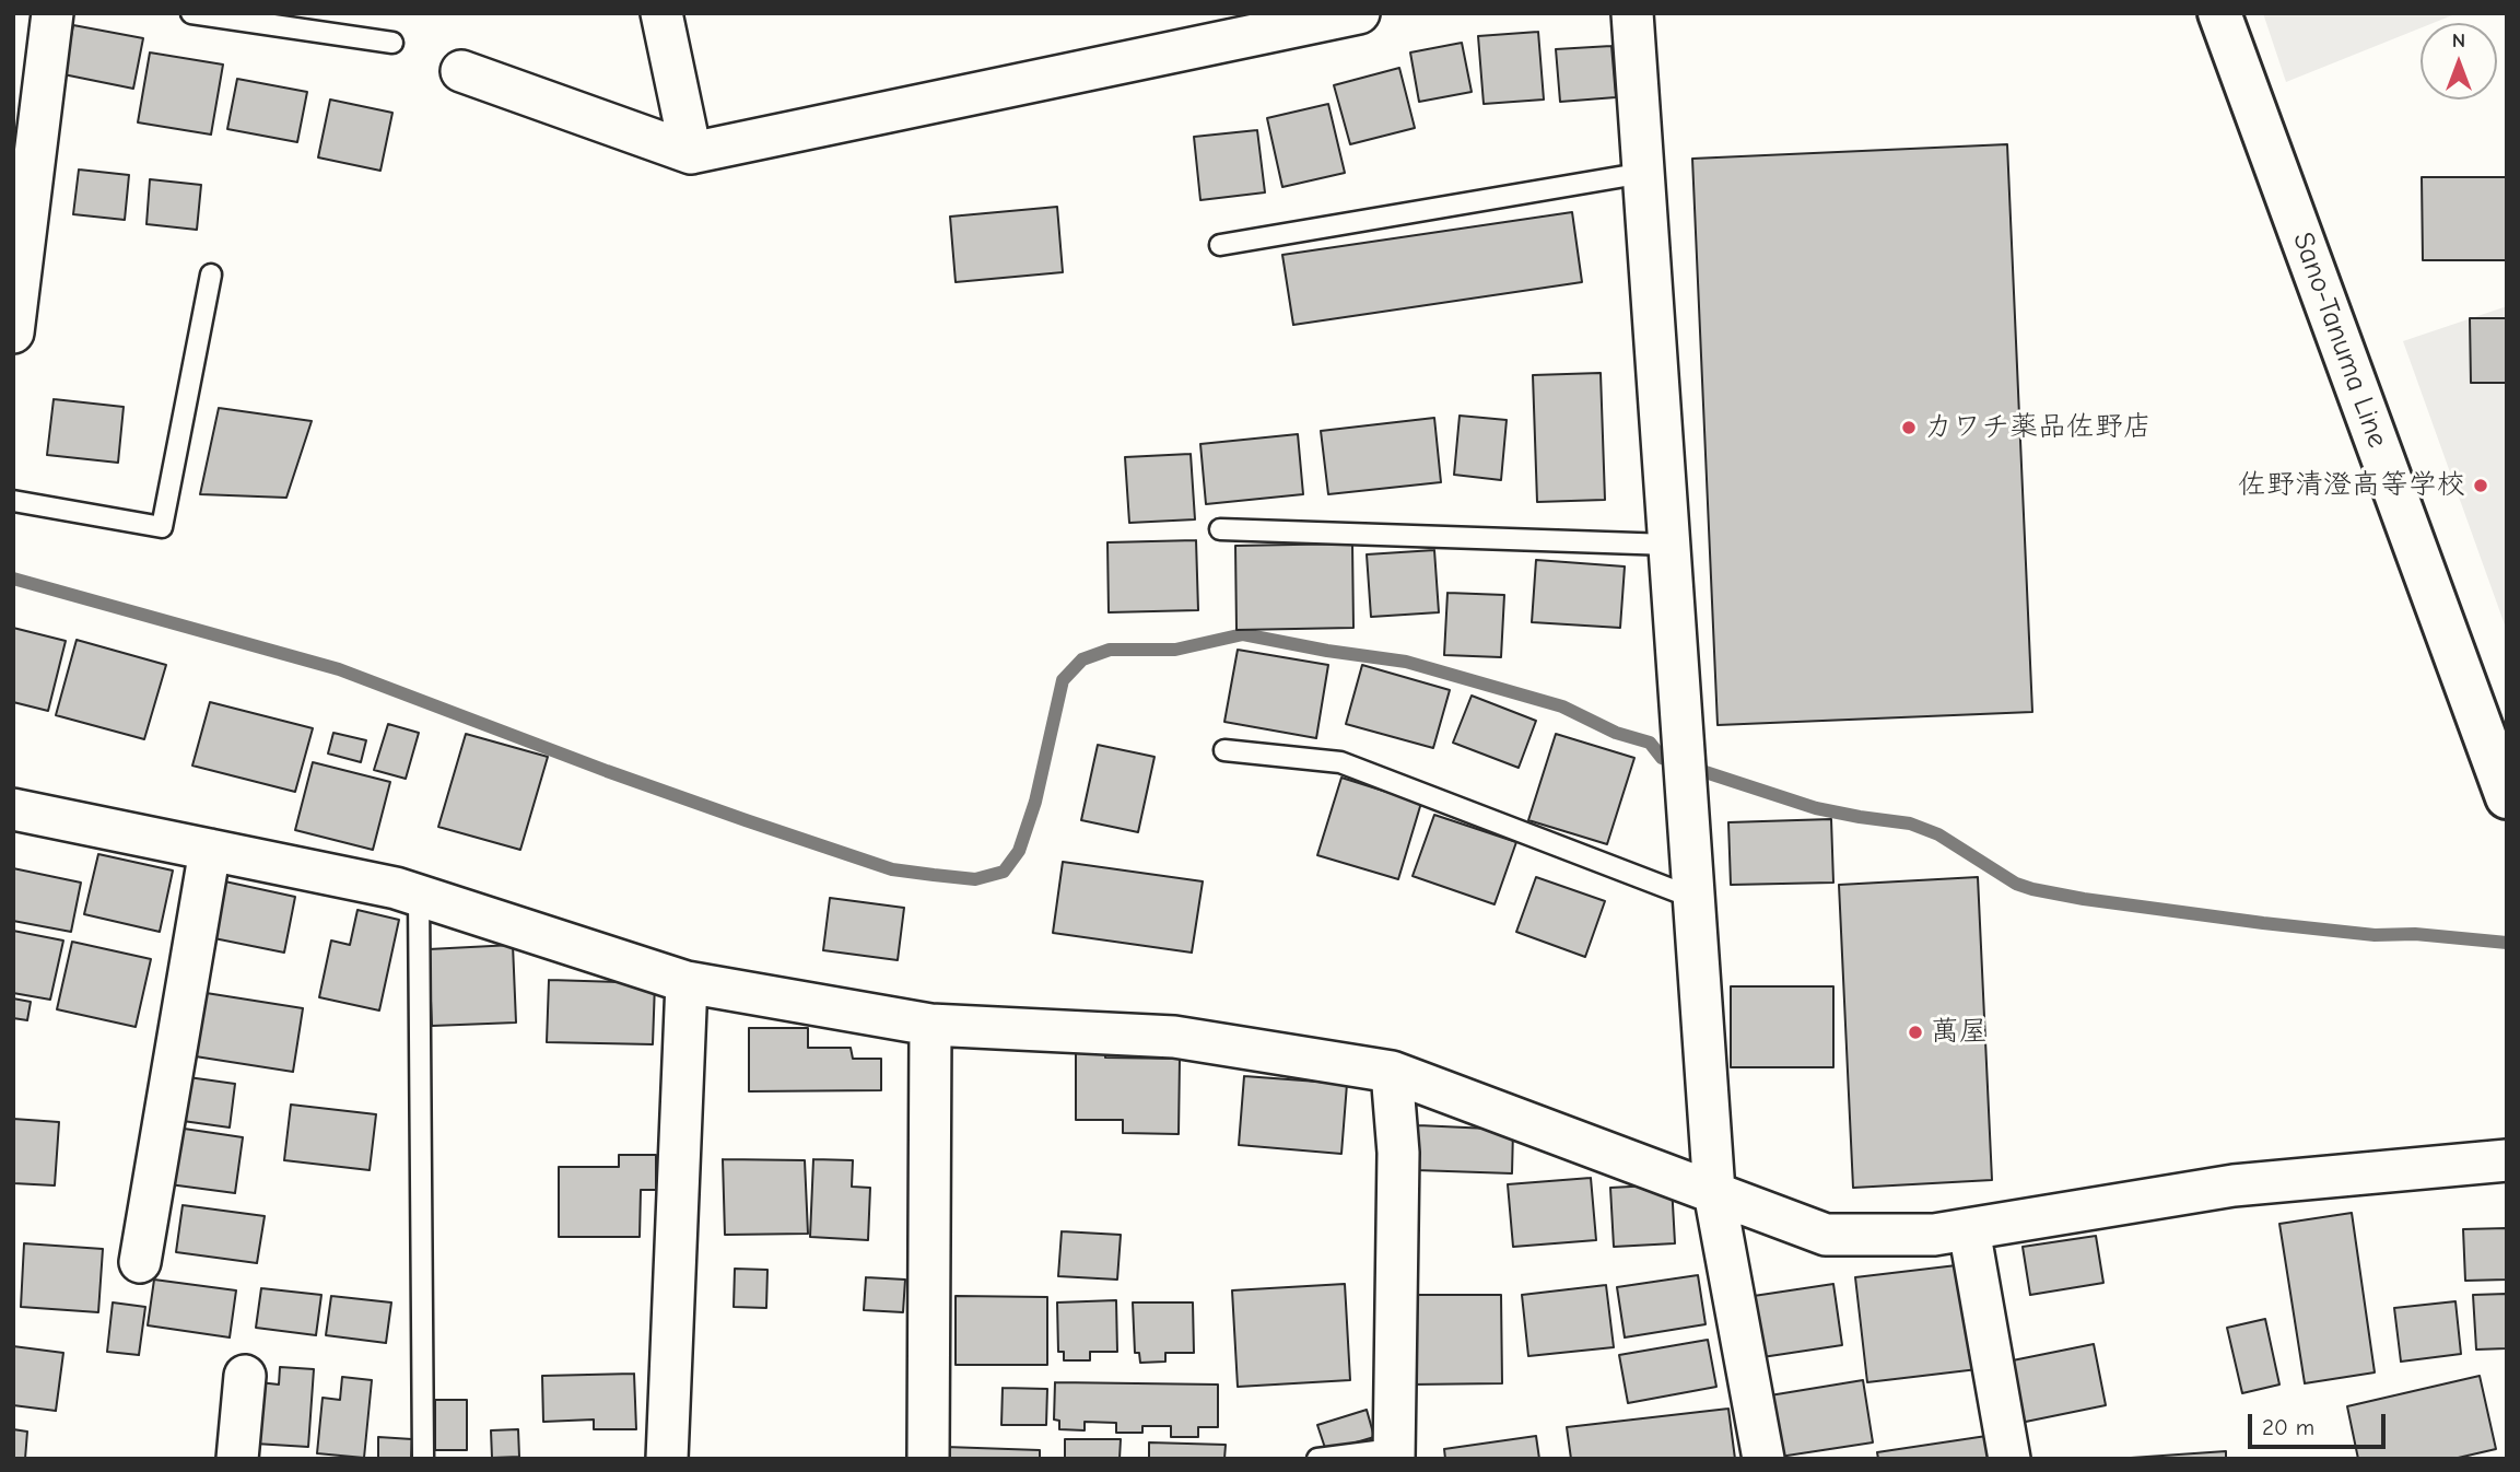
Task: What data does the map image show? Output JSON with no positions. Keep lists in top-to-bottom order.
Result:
{
  "streets": {
    "main road": ["Sano-Tanuma Line"]
  },
  "places": ["カワチ薬品佐野店", "佐野清澄高等学校", "萬屋"],
  "scale_bar": "20 m",
  "north": "top"
}
